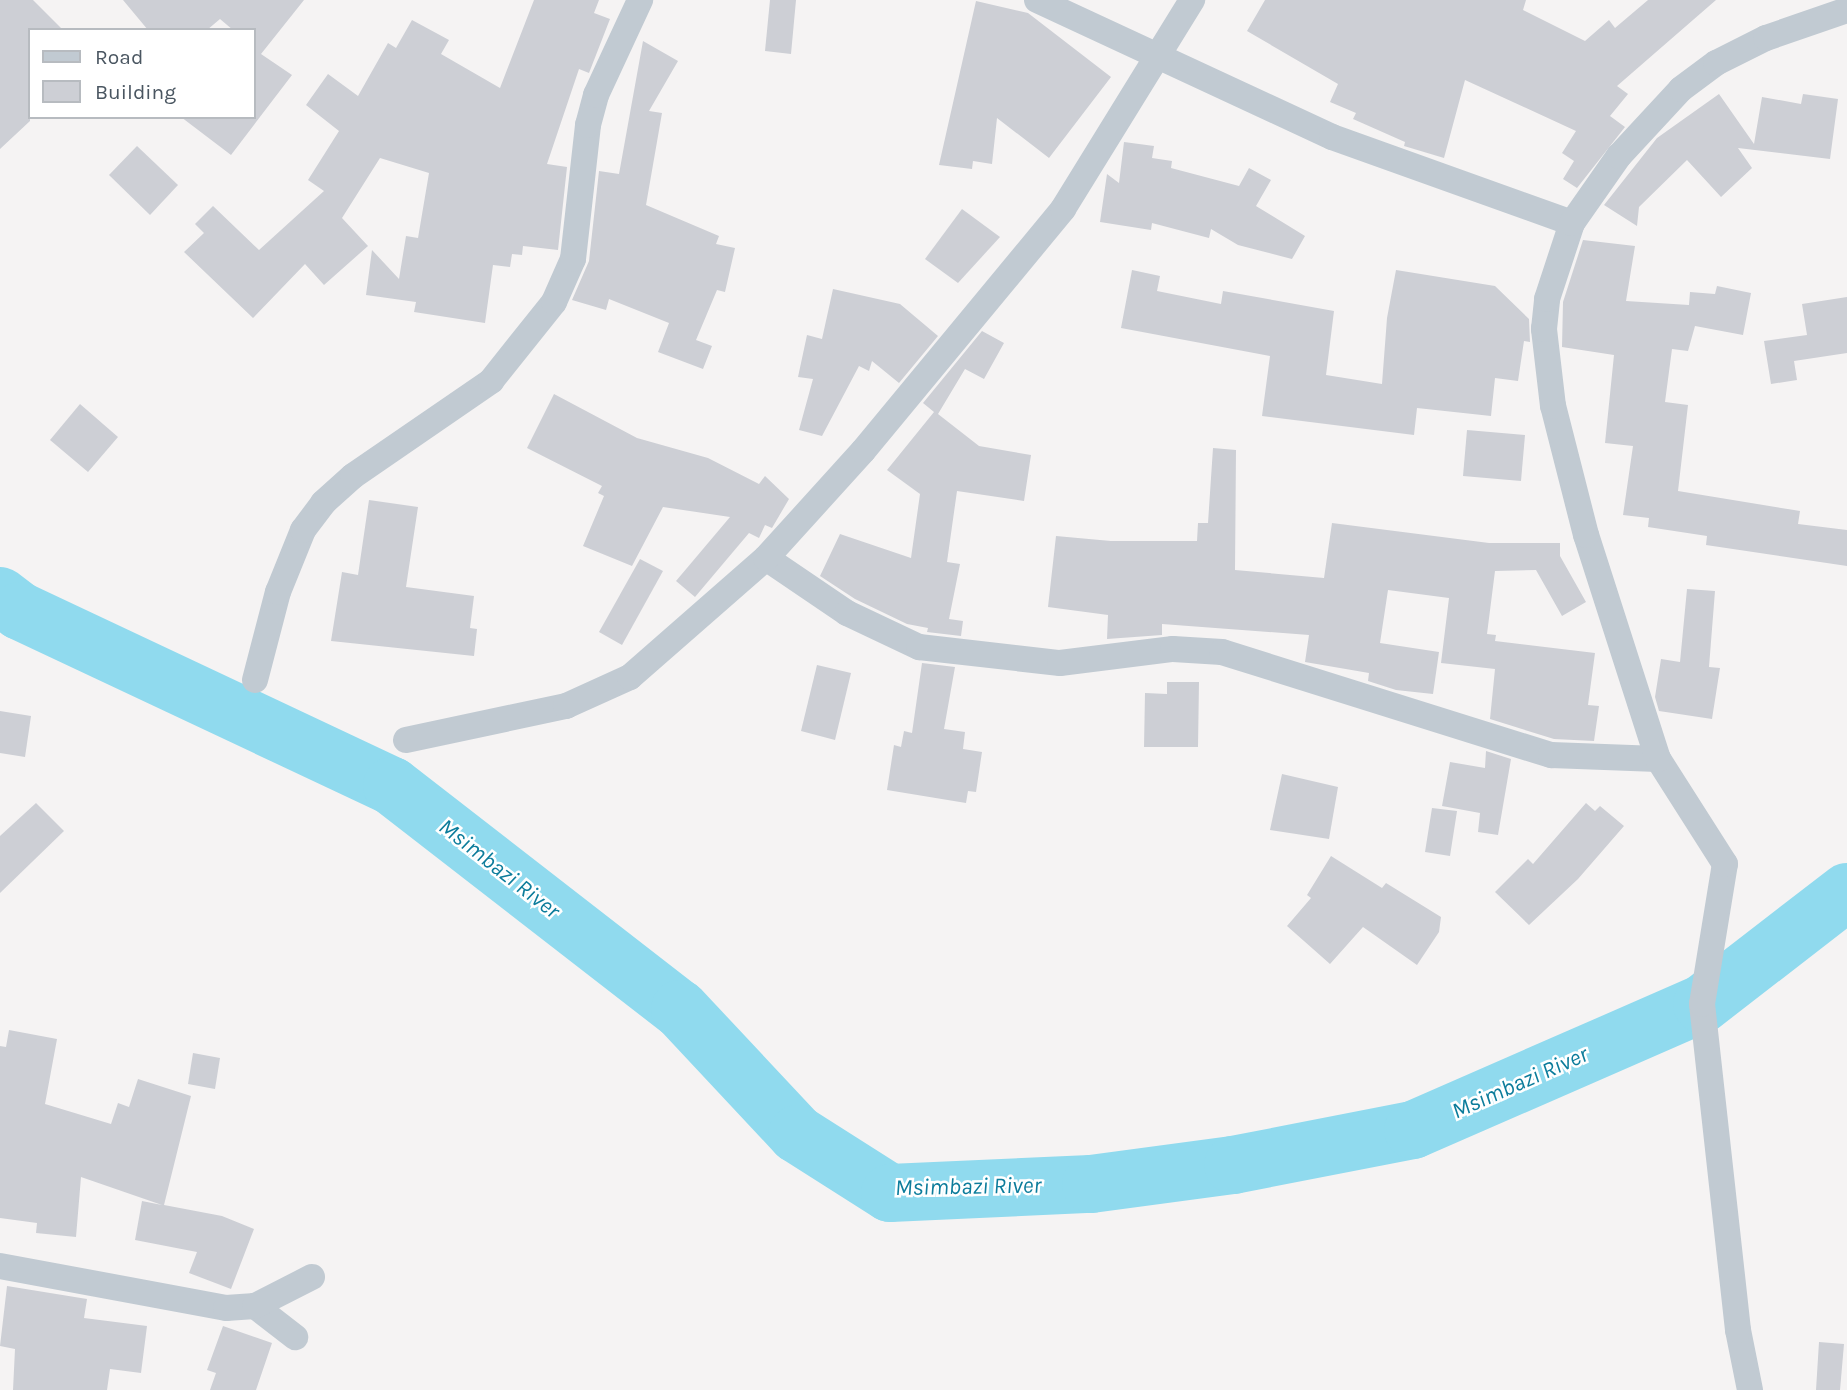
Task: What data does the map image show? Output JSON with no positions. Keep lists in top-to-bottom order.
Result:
{
  "water": ["Msimbazi River"],
  "legend": ["Road", "Building"]
}
